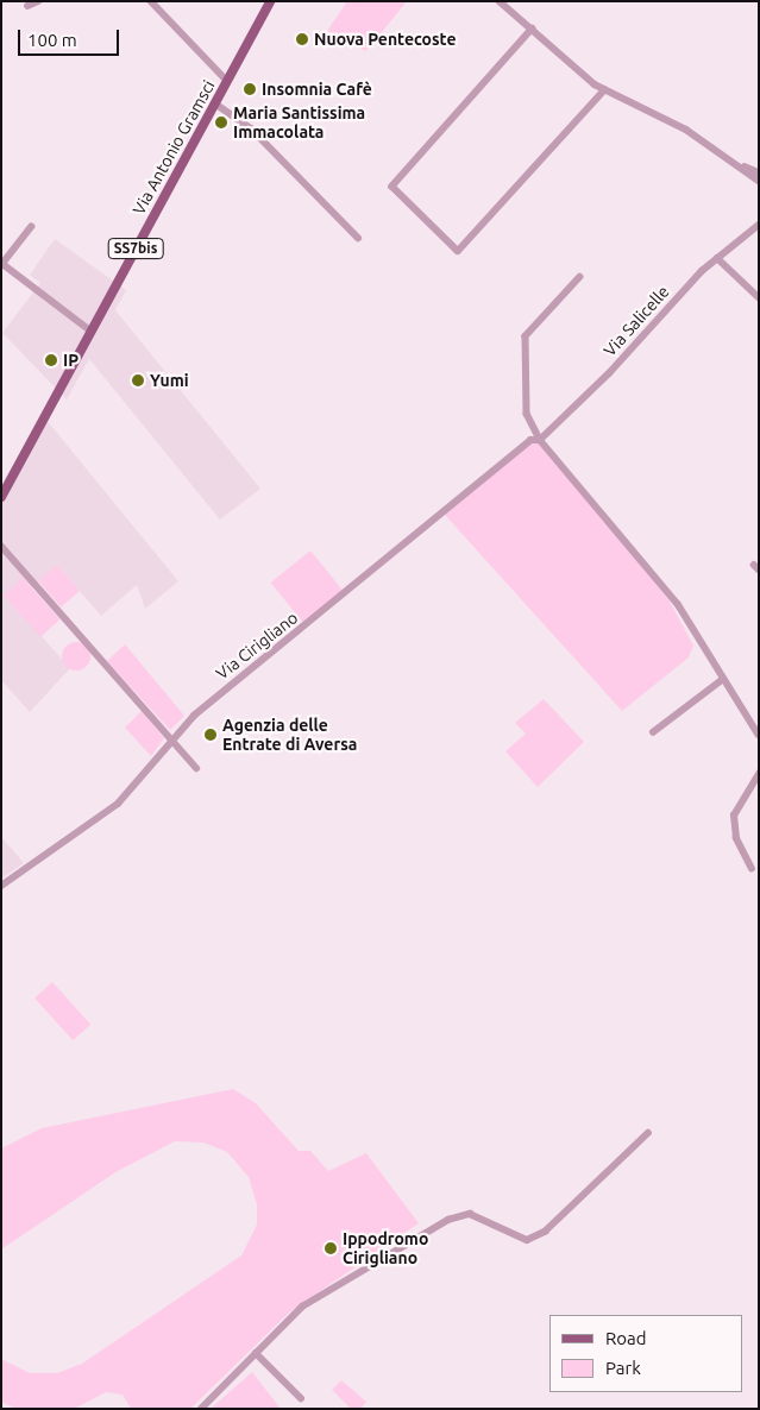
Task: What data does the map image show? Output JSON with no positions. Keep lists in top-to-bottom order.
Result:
{
  "streets": {
    "main road": ["Via Antonio Gramsci", "SS7bis"],
    "street": ["Via Salicelle", "Via Cirigliano"]
  },
  "crossings": [
    ["Via Salicelle", "Via Cirigliano"]
  ],
  "places": [
    "Nuova Pentecoste",
    "Insomnia Cafè",
    "Maria Santissima Immacolata",
    "IP",
    "Yumi",
    "Agenzia delle Entrate di Aversa",
    "Ippodromo Cirigliano"
  ],
  "legend": ["Road", "Park"],
  "scale_bar": "100 m"
}
